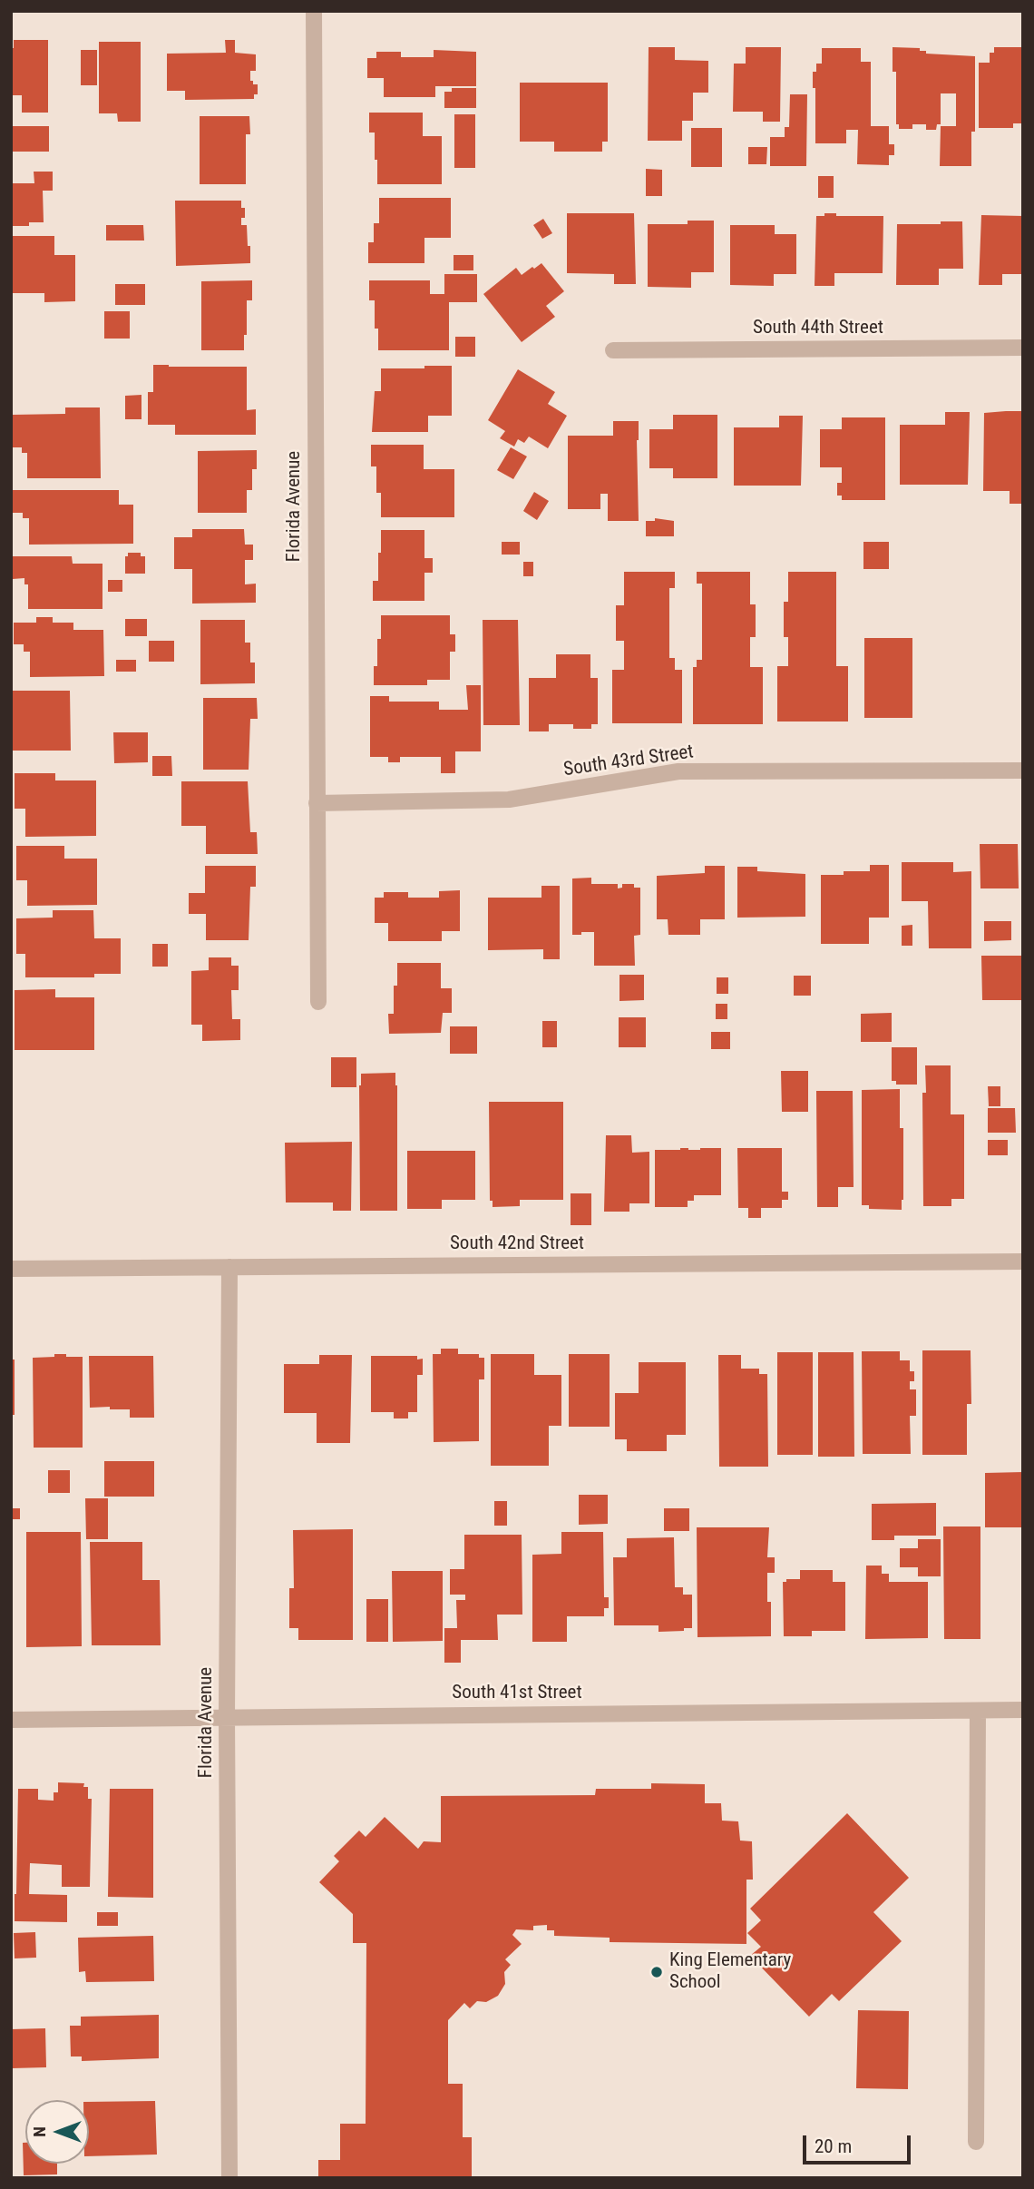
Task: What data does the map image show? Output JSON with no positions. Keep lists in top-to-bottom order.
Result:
{
  "streets": {
    "street": [
      "South 44th Street",
      "Florida Avenue",
      "South 43rd Street",
      "South 42nd Street",
      "South 41st Street"
    ]
  },
  "crossings": [
    ["Florida Avenue", "South 43rd Street"],
    ["Florida Avenue", "South 42nd Street"],
    ["Florida Avenue", "South 41st Street"]
  ],
  "places": ["King Elementary School"],
  "scale_bar": "20 m",
  "north": "left"
}
